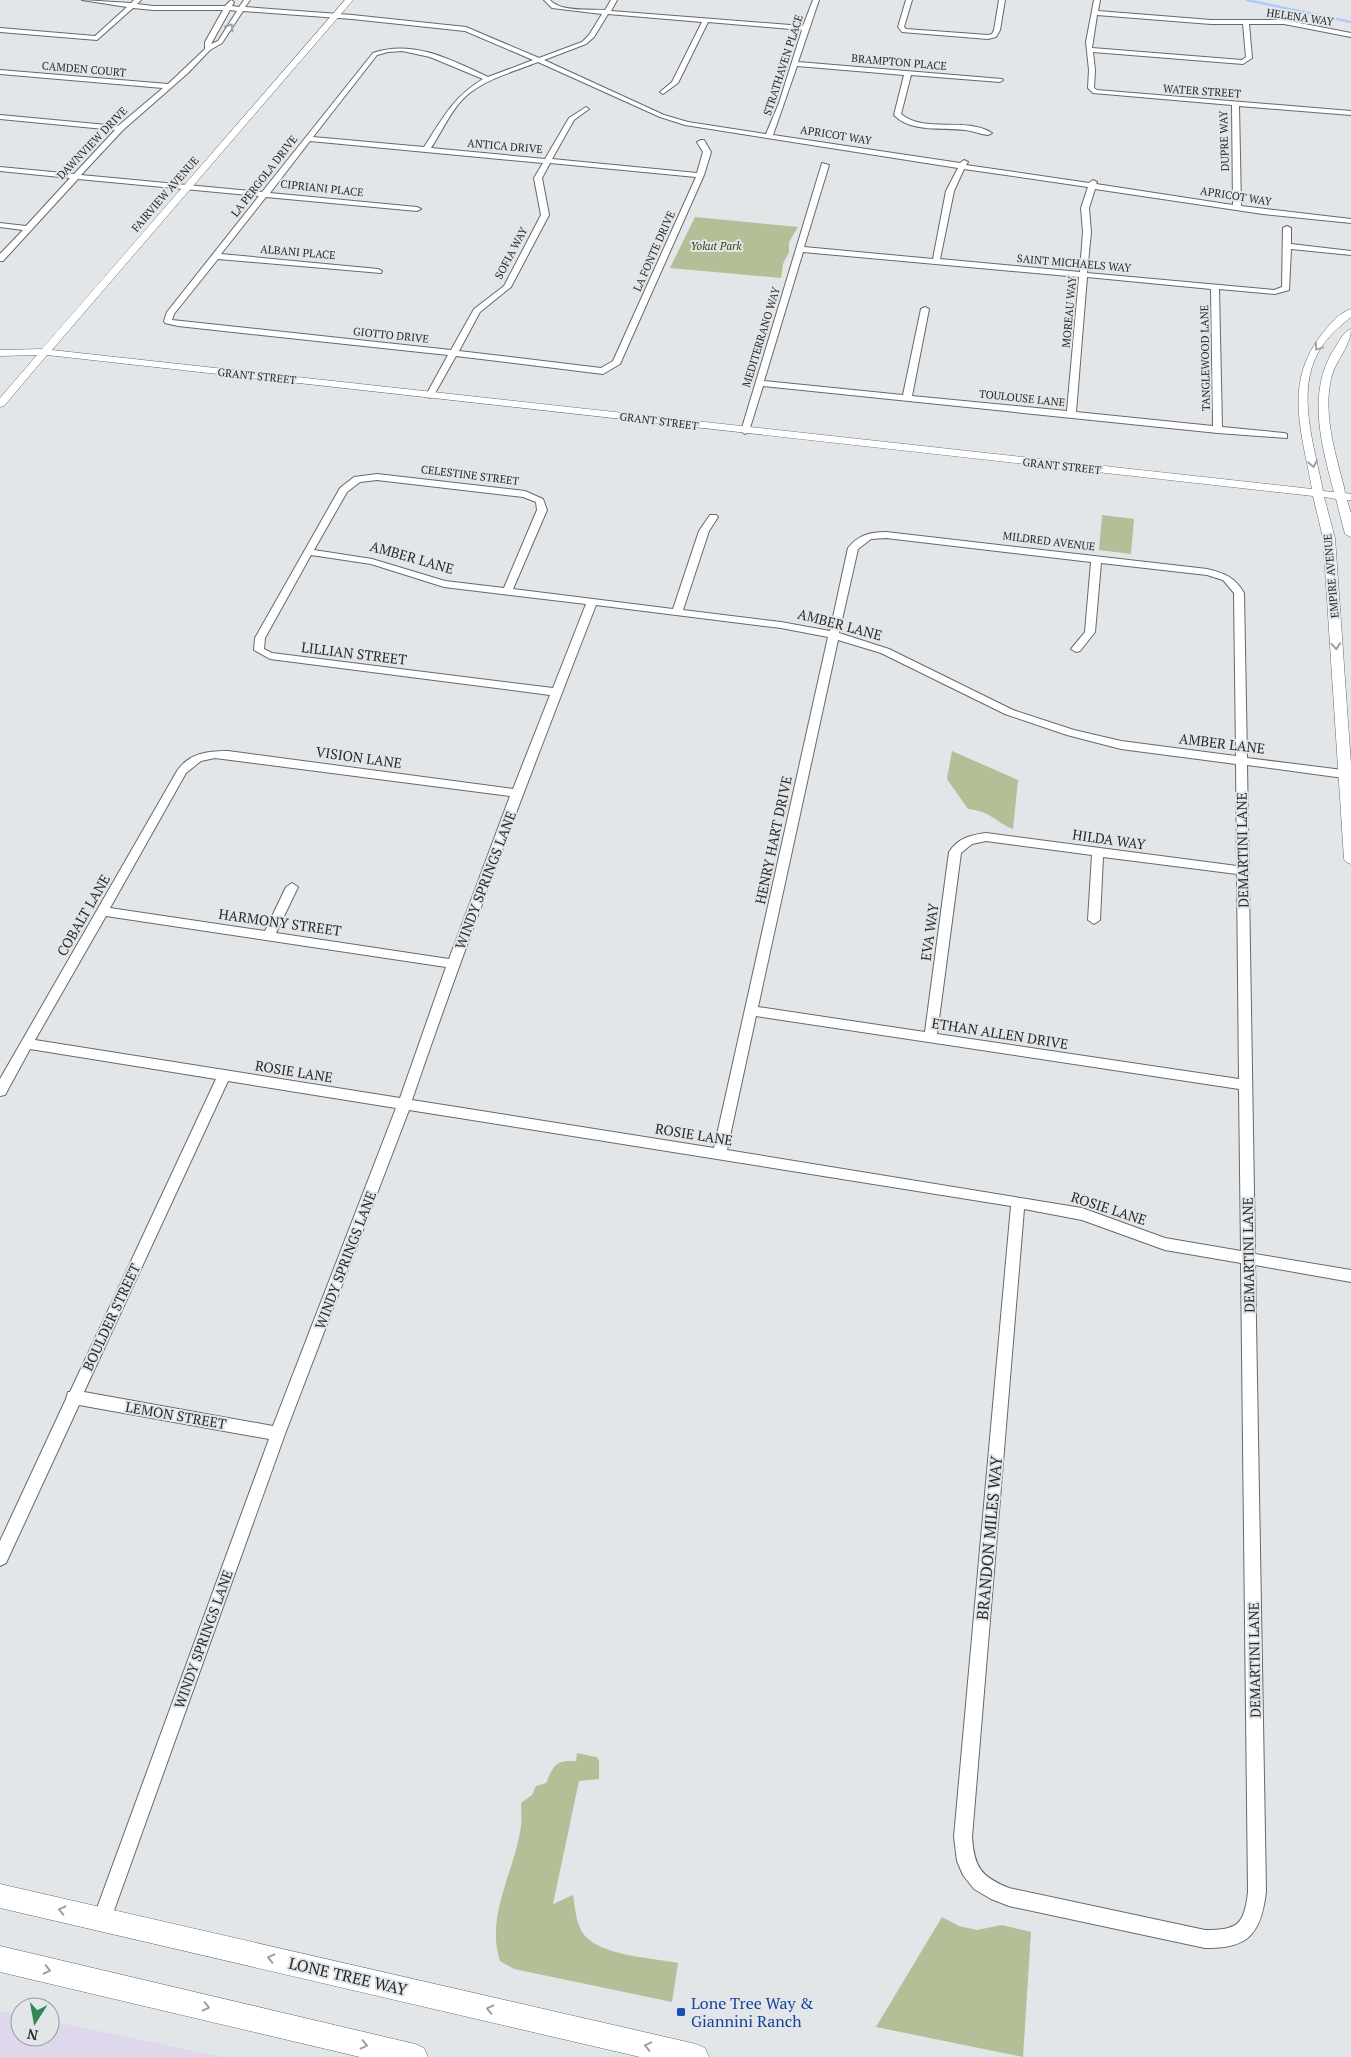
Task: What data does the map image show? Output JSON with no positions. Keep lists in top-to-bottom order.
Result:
{
  "streets": {
    "main road": ["LONE TREE WAY"],
    "street": [
      "HELENA WAY",
      "BRAMPTON PLACE",
      "STRATHAVEN PLACE",
      "CAMDEN COURT",
      "WATER STREET",
      "APRICOT WAY",
      "DUPRE WAY",
      "DAWNVIEW DRIVE",
      "ANTICA DRIVE",
      "LA PERGOLA DRIVE",
      "CIPRIANI PLACE",
      "FAIRVIEW AVENUE",
      "LA FONTE DRIVE",
      "ALBANI PLACE",
      "SOFIA WAY",
      "SAINT MICHAELS WAY",
      "MOREAU WAY",
      "GIOTTO DRIVE",
      "MEDITERRANO WAY",
      "TANGLEWOOD LANE",
      "GRANT STREET",
      "TOULOUSE LANE",
      "CELESTINE STREET",
      "MILDRED AVENUE",
      "AMBER LANE",
      "EMPIRE AVENUE",
      "LILLIAN STREET",
      "VISION LANE",
      "HILDA WAY",
      "HENRY HART DRIVE",
      "DEMARTINI LANE",
      "WINDY SPRINGS LANE",
      "COBALT LANE",
      "HARMONY STREET",
      "EVA WAY",
      "ETHAN ALLEN DRIVE",
      "ROSIE LANE",
      "BOULDER STREET",
      "LEMON STREET",
      "BRANDON MILES WAY"
    ]
  },
  "crossings": [
    ["BRAMPTON PLACE", "STRATHAVEN PLACE"],
    ["STRATHAVEN PLACE", "APRICOT WAY"],
    ["CAMDEN COURT", "DAWNVIEW DRIVE"],
    ["WATER STREET", "DUPRE WAY"],
    ["APRICOT WAY", "DUPRE WAY"],
    ["APRICOT WAY", "DAWNVIEW DRIVE"],
    ["APRICOT WAY", "FAIRVIEW AVENUE"],
    ["APRICOT WAY", "MOREAU WAY"],
    ["DAWNVIEW DRIVE", "CIPRIANI PLACE"],
    ["ANTICA DRIVE", "LA PERGOLA DRIVE"],
    ["ANTICA DRIVE", "LA FONTE DRIVE"],
    ["ANTICA DRIVE", "SOFIA WAY"],
    ["LA PERGOLA DRIVE", "CIPRIANI PLACE"],
    ["LA PERGOLA DRIVE", "ALBANI PLACE"],
    ["LA PERGOLA DRIVE", "GIOTTO DRIVE"],
    ["CIPRIANI PLACE", "FAIRVIEW AVENUE"],
    ["FAIRVIEW AVENUE", "GRANT STREET"],
    ["LA FONTE DRIVE", "GIOTTO DRIVE"],
    ["SOFIA WAY", "GIOTTO DRIVE"],
    ["SOFIA WAY", "GRANT STREET"],
    ["SAINT MICHAELS WAY", "MOREAU WAY"],
    ["SAINT MICHAELS WAY", "MEDITERRANO WAY"],
    ["SAINT MICHAELS WAY", "TANGLEWOOD LANE"],
    ["MOREAU WAY", "TOULOUSE LANE"],
    ["MEDITERRANO WAY", "GRANT STREET"],
    ["MEDITERRANO WAY", "TOULOUSE LANE"],
    ["TANGLEWOOD LANE", "TOULOUSE LANE"],
    ["GRANT STREET", "EMPIRE AVENUE"],
    ["CELESTINE STREET", "AMBER LANE"],
    ["CELESTINE STREET", "LILLIAN STREET"],
    ["MILDRED AVENUE", "HENRY HART DRIVE"],
    ["MILDRED AVENUE", "DEMARTINI LANE"],
    ["AMBER LANE", "EMPIRE AVENUE"],
    ["AMBER LANE", "LILLIAN STREET"],
    ["AMBER LANE", "HENRY HART DRIVE"],
    ["AMBER LANE", "DEMARTINI LANE"],
    ["AMBER LANE", "WINDY SPRINGS LANE"],
    ["LILLIAN STREET", "WINDY SPRINGS LANE"],
    ["VISION LANE", "WINDY SPRINGS LANE"],
    ["VISION LANE", "COBALT LANE"],
    ["HILDA WAY", "DEMARTINI LANE"],
    ["HILDA WAY", "EVA WAY"],
    ["HENRY HART DRIVE", "ETHAN ALLEN DRIVE"],
    ["HENRY HART DRIVE", "ROSIE LANE"],
    ["DEMARTINI LANE", "ETHAN ALLEN DRIVE"],
    ["DEMARTINI LANE", "ROSIE LANE"],
    ["DEMARTINI LANE", "BRANDON MILES WAY"],
    ["WINDY SPRINGS LANE", "HARMONY STREET"],
    ["WINDY SPRINGS LANE", "ROSIE LANE"],
    ["WINDY SPRINGS LANE", "LEMON STREET"],
    ["WINDY SPRINGS LANE", "LONE TREE WAY"],
    ["COBALT LANE", "HARMONY STREET"],
    ["COBALT LANE", "ROSIE LANE"],
    ["EVA WAY", "ETHAN ALLEN DRIVE"],
    ["ROSIE LANE", "BOULDER STREET"],
    ["ROSIE LANE", "BRANDON MILES WAY"],
    ["BOULDER STREET", "LEMON STREET"]
  ],
  "parks": ["Yokut Park"],
  "places": {
    "transit": ["Lone Tree Way & Giannini Ranch"]
  },
  "north": "bottom"
}
